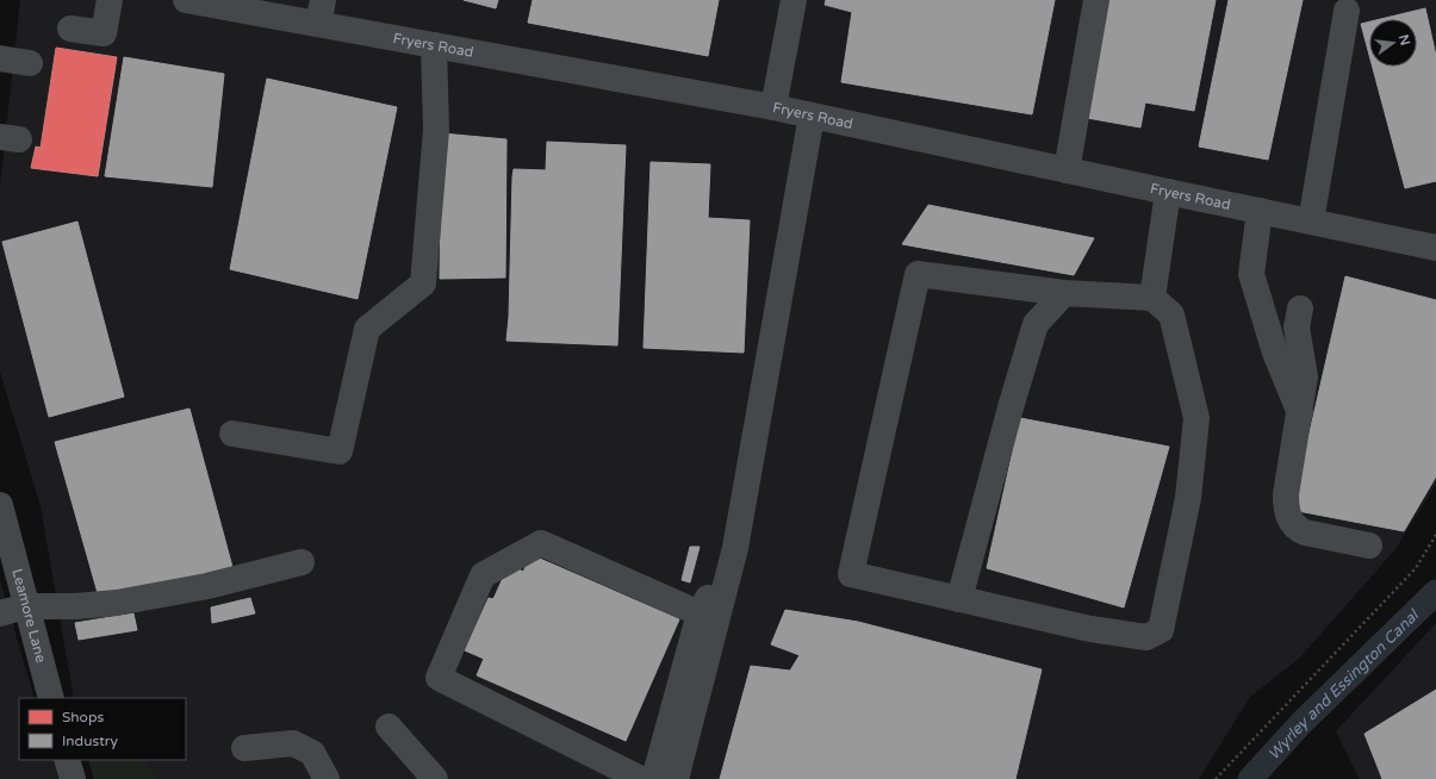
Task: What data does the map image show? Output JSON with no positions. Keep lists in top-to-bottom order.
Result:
{
  "streets": {
    "street": ["Fryers Road", "Leamore Lane"]
  },
  "water": ["Wyrley and Essington Canal"],
  "legend": ["Shops", "Industry"],
  "north": "right"
}
